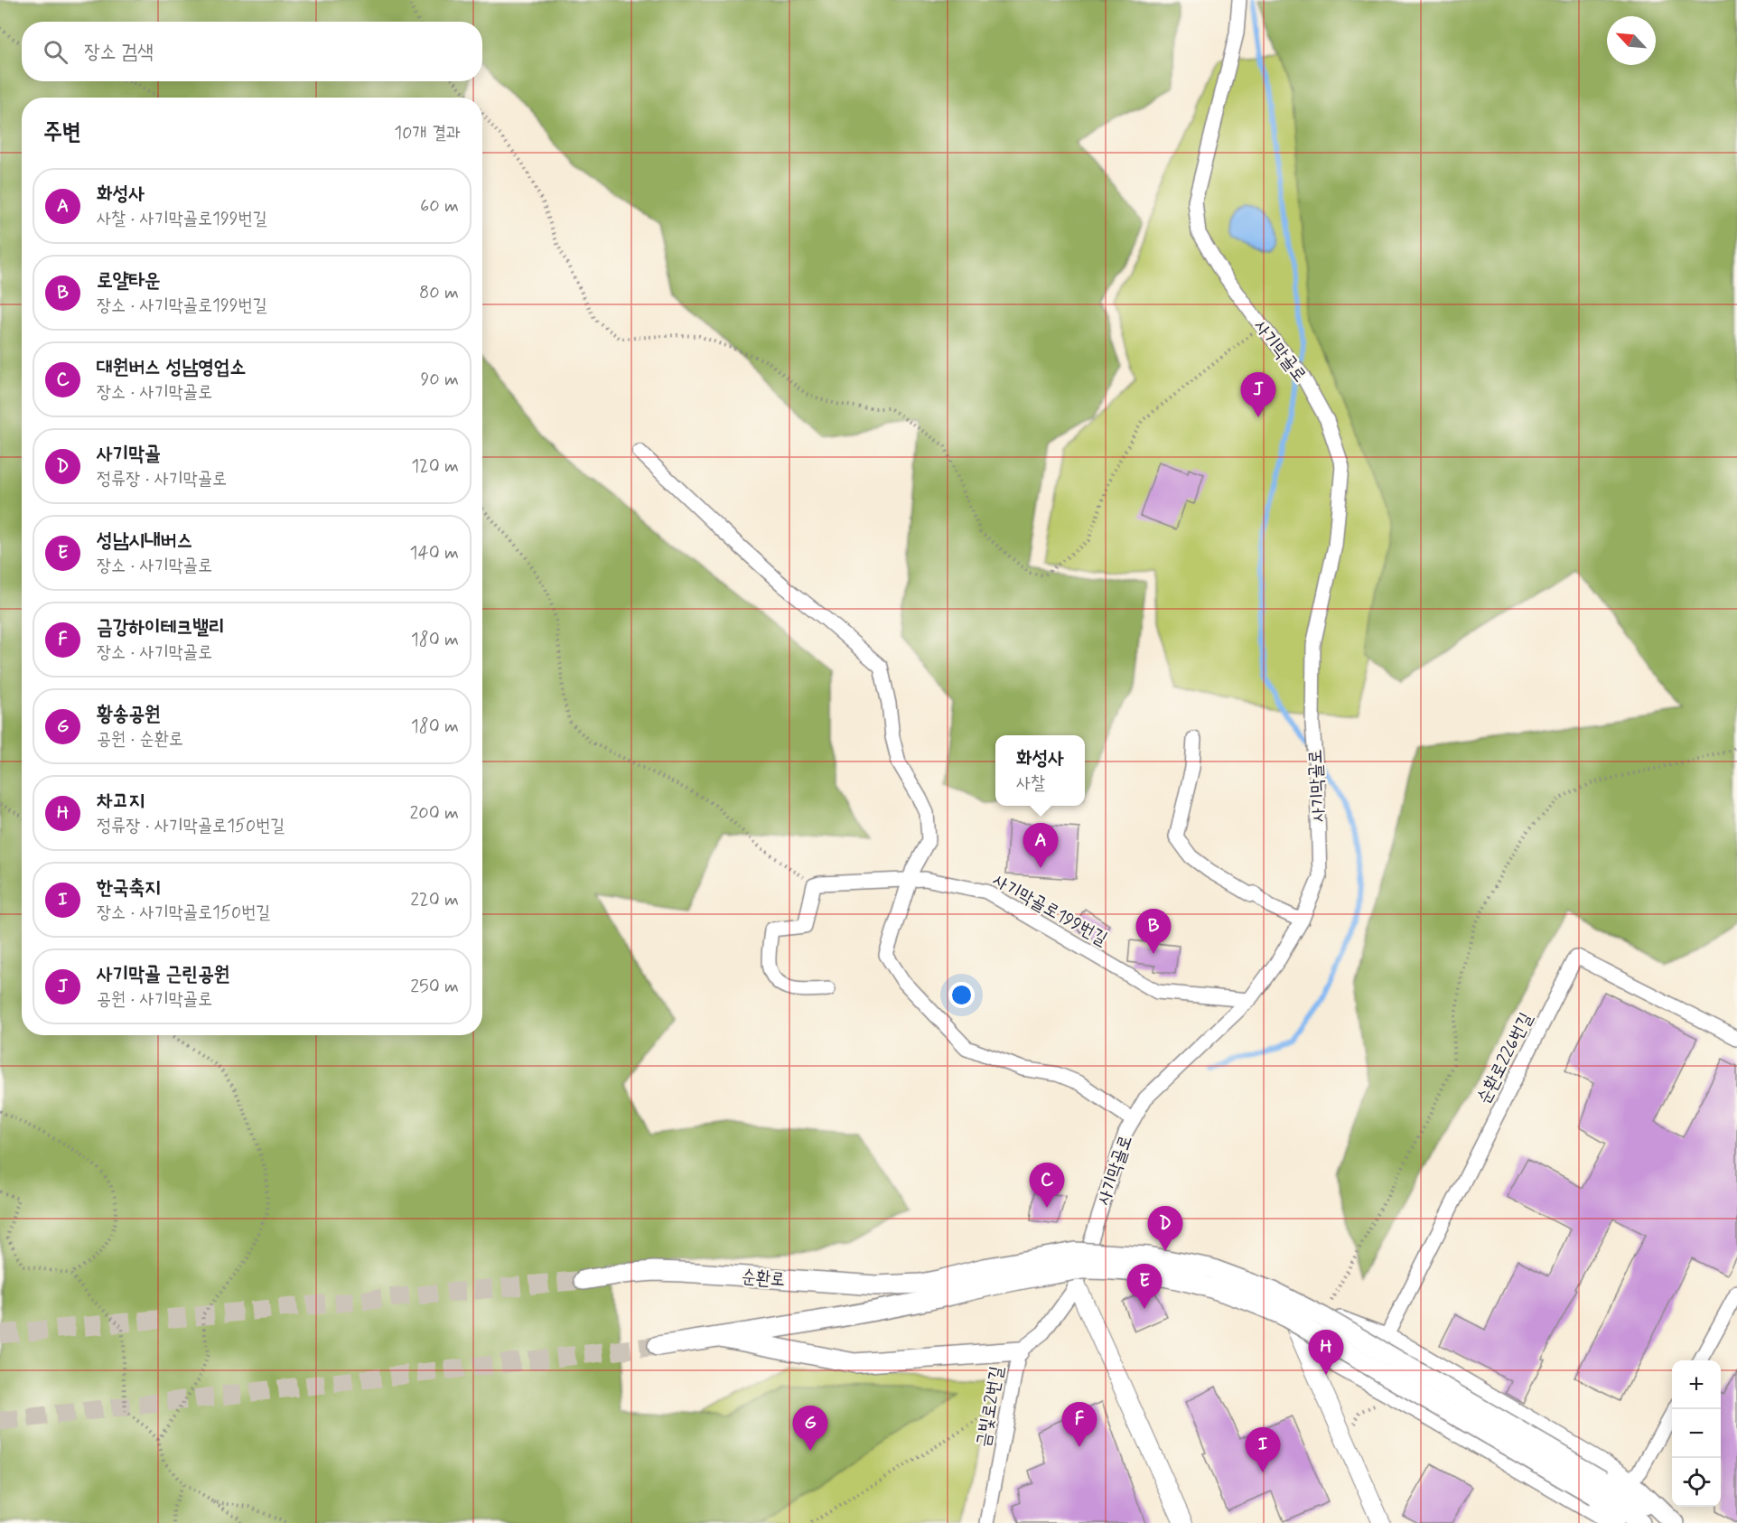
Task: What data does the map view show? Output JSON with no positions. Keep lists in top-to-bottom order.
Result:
{
  "streets": {
    "main road": ["순환로"],
    "street": [
      "사기막골로",
      "사기막골로199번길",
      "순환로226번길",
      "금빛로2번길"
    ]
  },
  "crossings": [
    ["사기막골로", "사기막골로199번길"],
    ["사기막골로", "금빛로2번길"]
  ],
  "north": "top left",
  "page": {
    "search": "장소 검색",
    "heading": ["주변", "10개 결과"],
    "list": [
      {
        "mark": "A",
        "name": "화성사",
        "note": "사찰 · 사기막골로199번길",
        "value": "60 m"
      },
      {
        "mark": "B",
        "name": "로얄타운",
        "note": "장소 · 사기막골로199번길",
        "value": "80 m"
      },
      {
        "mark": "C",
        "name": "대원버스 성남영업소",
        "note": "장소 · 사기막골로",
        "value": "90 m"
      },
      {
        "mark": "D",
        "name": "사기막골",
        "note": "정류장 · 사기막골로",
        "value": "120 m"
      },
      {
        "mark": "E",
        "name": "성남시내버스",
        "note": "장소 · 사기막골로",
        "value": "140 m"
      },
      {
        "mark": "F",
        "name": "금강하이테크밸리",
        "note": "장소 · 사기막골로",
        "value": "180 m"
      },
      {
        "mark": "G",
        "name": "황송공원",
        "note": "공원 · 순환로",
        "value": "180 m"
      },
      {
        "mark": "H",
        "name": "차고지",
        "note": "정류장 · 사기막골로150번길",
        "value": "200 m"
      },
      {
        "mark": "I",
        "name": "한국축지",
        "note": "장소 · 사기막골로150번길",
        "value": "220 m"
      },
      {
        "mark": "J",
        "name": "사기막골 근린공원",
        "note": "공원 · 사기막골로",
        "value": "250 m"
      }
    ],
    "pins": [
      "J",
      "A",
      "B",
      "C",
      "D",
      "E",
      "H",
      "F",
      "G",
      "I"
    ],
    "popup": ["화성사", "사찰"],
    "map_buttons": ["+", "−"]
  }
}
